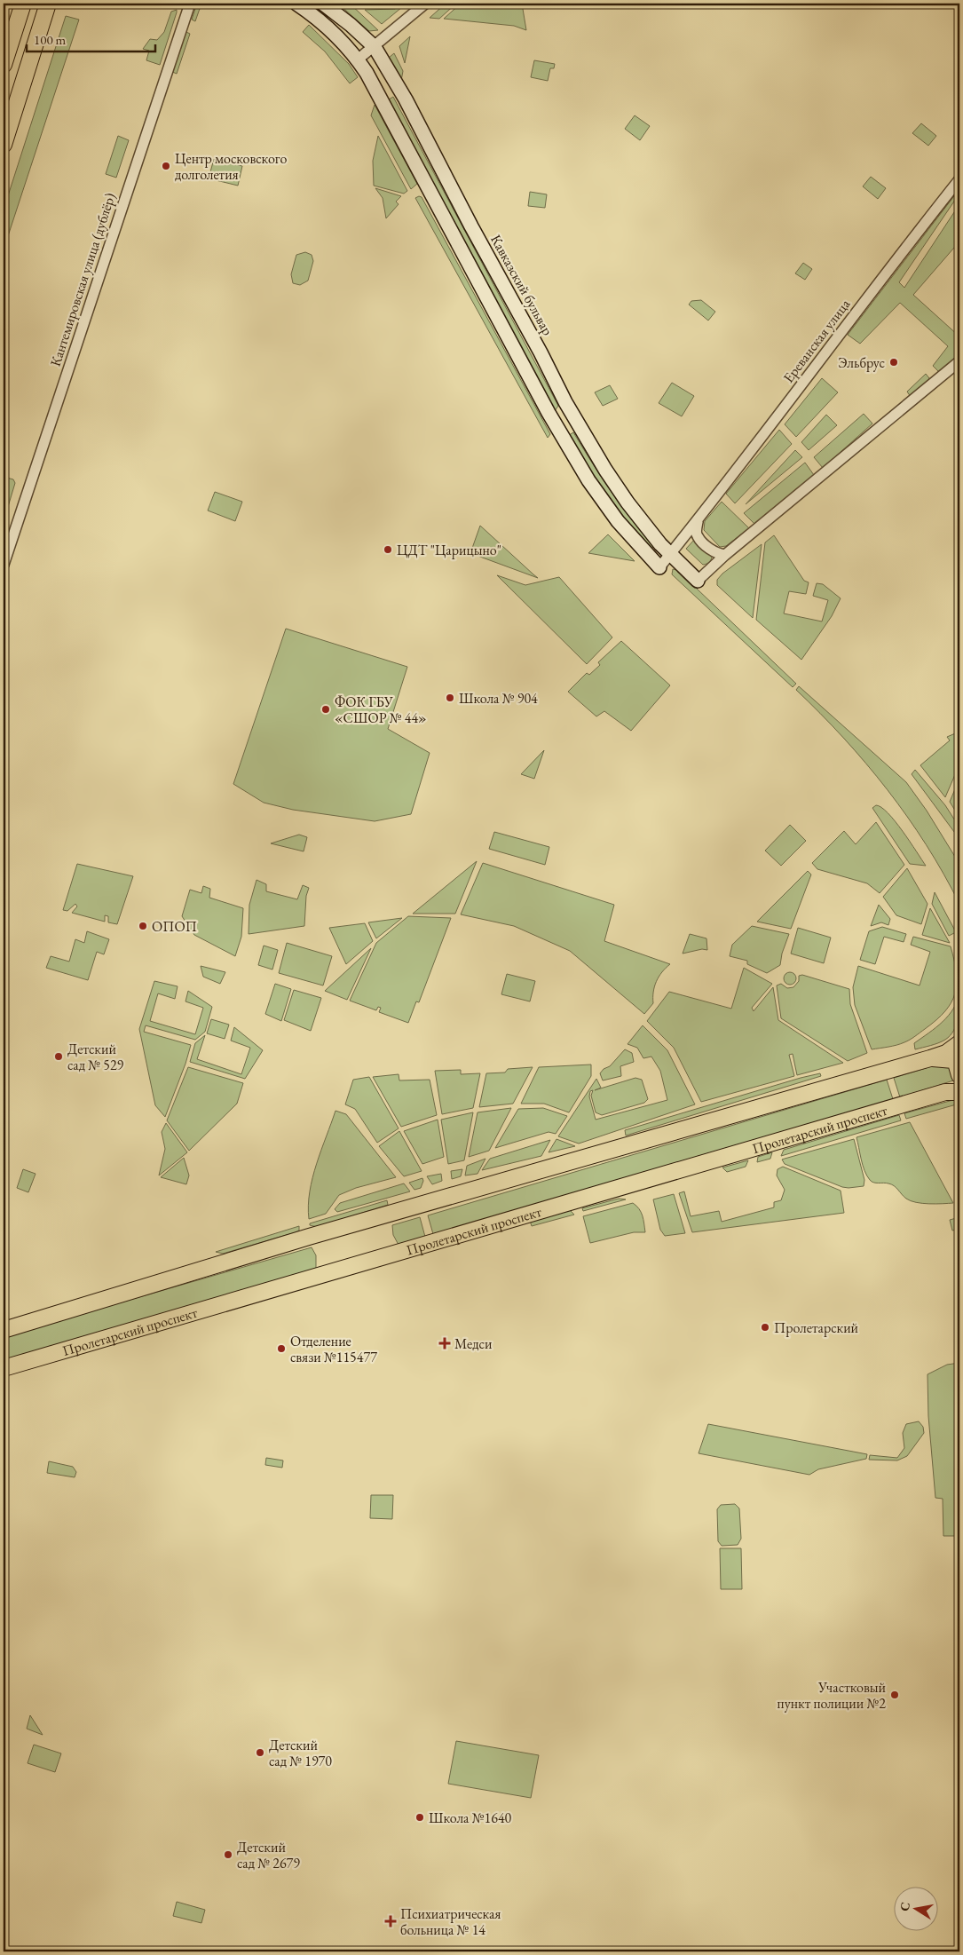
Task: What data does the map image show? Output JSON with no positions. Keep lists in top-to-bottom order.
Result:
{
  "streets": {
    "main road": ["Кавказский бульвар", "Пролетарский проспект"],
    "street": ["Кантемировская улица (дублёр)", "Ереванская улица"]
  },
  "crossings": [
    ["Кавказский бульвар", "Ереванская улица"]
  ],
  "places": {
    "other": [
      "Центр московского долголетия",
      "Эльбрус",
      "ЦДТ \"Царицыно\"",
      "Школа № 904",
      "ФОК ГБУ «СШОР № 44»",
      "ОПОП",
      "Детский сад № 529",
      "Пролетарский",
      "Отделение связи №115477",
      "Участковый пункт полиции №2",
      "Детский сад № 1970",
      "Школа №1640",
      "Детский сад № 2679"
    ],
    "health": ["Медси", "Психиатрическая больница № 14"]
  },
  "scale_bar": "100 m",
  "north": "left"
}
